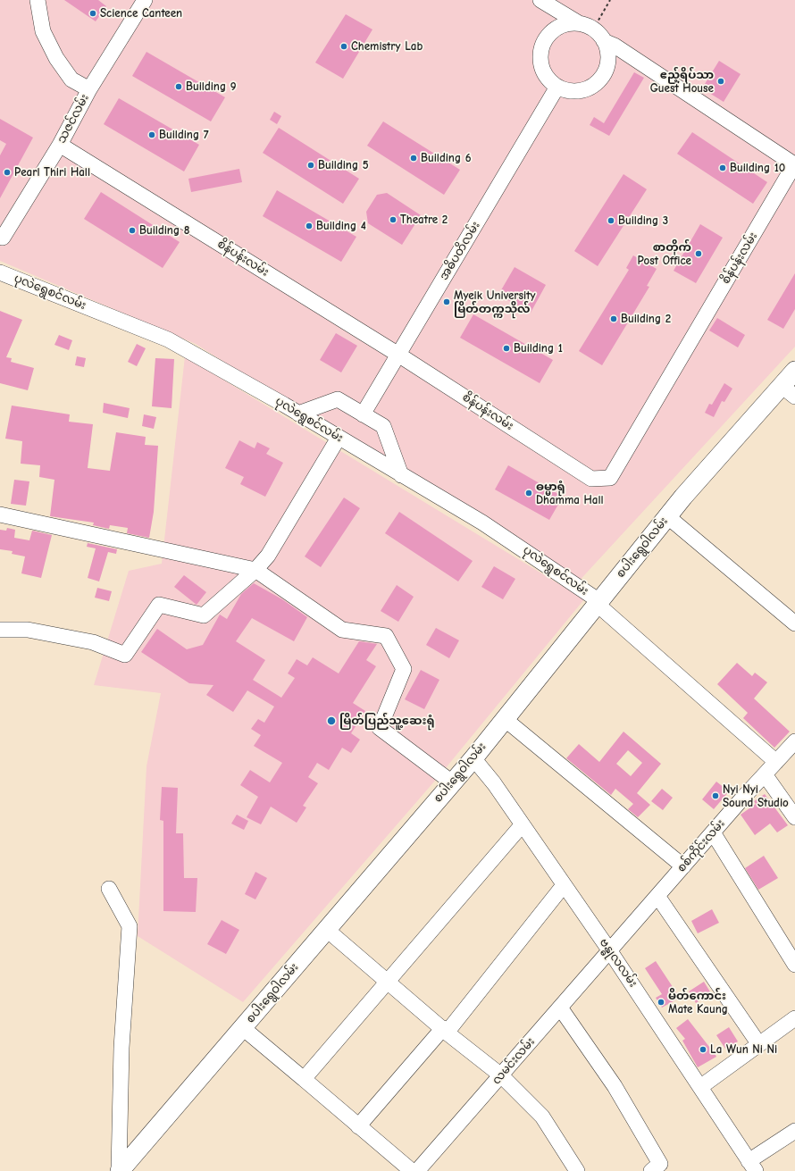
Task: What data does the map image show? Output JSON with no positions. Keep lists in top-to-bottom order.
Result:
{
  "streets": {
    "main road": ["စပါးရွေဝါလမ်း"],
    "street": [
      "သဇင်လမ်း",
      "အဓိပတိလမ်း",
      "စိန်ပန်းလမ်း",
      "ပုလဲရွေစင်လမ်း",
      "စစ်ကိုင်းလမ်း",
      "ဗန္ဓုလလမ်း",
      "လမင်းလမ်း"
    ]
  },
  "crossings": [
    ["သဇင်လမ်း", "စိန်ပန်းလမ်း"],
    ["အဓိပတိလမ်း", "စိန်ပန်းလမ်း"],
    ["ပုလဲရွေစင်လမ်း", "စပါးရွေဝါလမ်း"],
    ["ပုလဲရွေစင်လမ်း", "စစ်ကိုင်းလမ်း"],
    ["စပါးရွေဝါလမ်း", "ဗန္ဓုလလမ်း"],
    ["စစ်ကိုင်းလမ်း", "ဗန္ဓုလလမ်း"],
    ["စစ်ကိုင်းလမ်း", "လမင်းလမ်း"],
    ["ဗန္ဓုလလမ်း", "လမင်းလမ်း"]
  ],
  "places": [
    "Science Canteen",
    "Chemistry Lab",
    "ဧည့်ရိပ်သာ Guest House",
    "Building 9",
    "Building 7",
    "Building 6",
    "Building 5",
    "Building 10",
    "Pearl Thiri Hall",
    "Theatre 2",
    "Building 3",
    "Building 4",
    "Building 8",
    "စာတိုက် Post Office",
    "Myeik University မြိတ်တက္ကသိုလ်",
    "Building 2",
    "Building 1",
    "ဓမ္မာရုံ Dhamma Hall",
    "မြိတ်ပြည်သူ့ဆေးရုံ",
    "Nyi Nyi Sound Studio",
    "မိတ်ကောင်း Mate Kaung",
    "La Wun Ni Ni"
  ]
}
